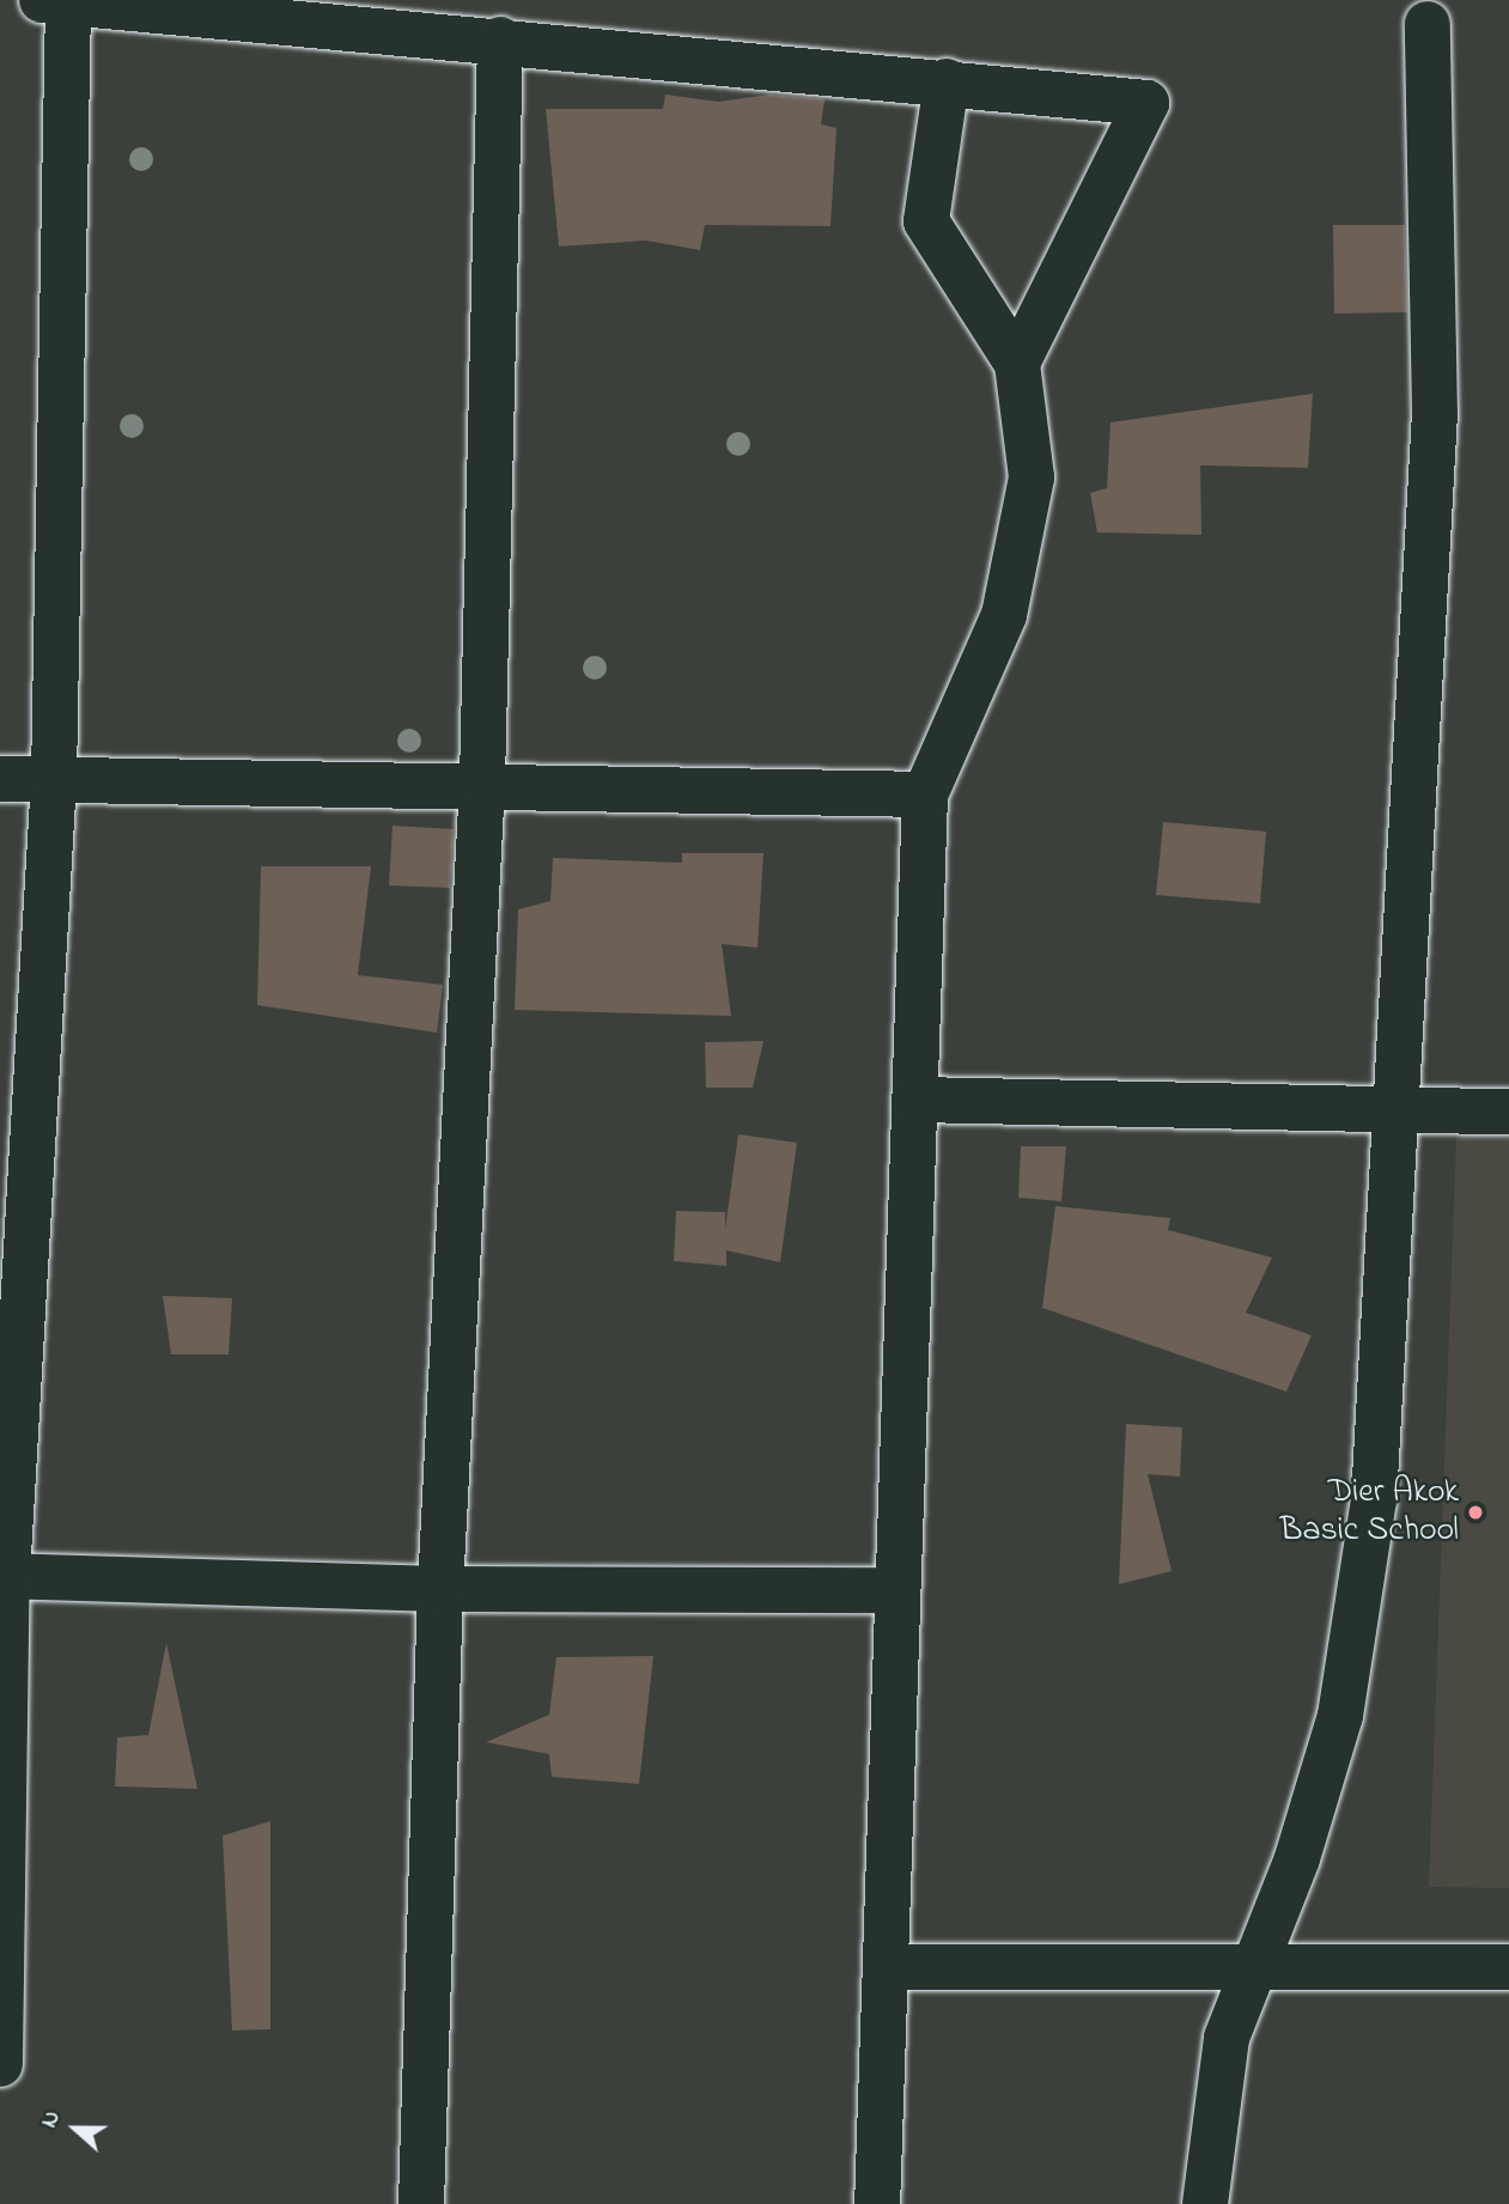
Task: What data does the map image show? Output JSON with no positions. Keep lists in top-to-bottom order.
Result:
{
  "places": ["Dier Akok Basic School"],
  "north": "left"
}
